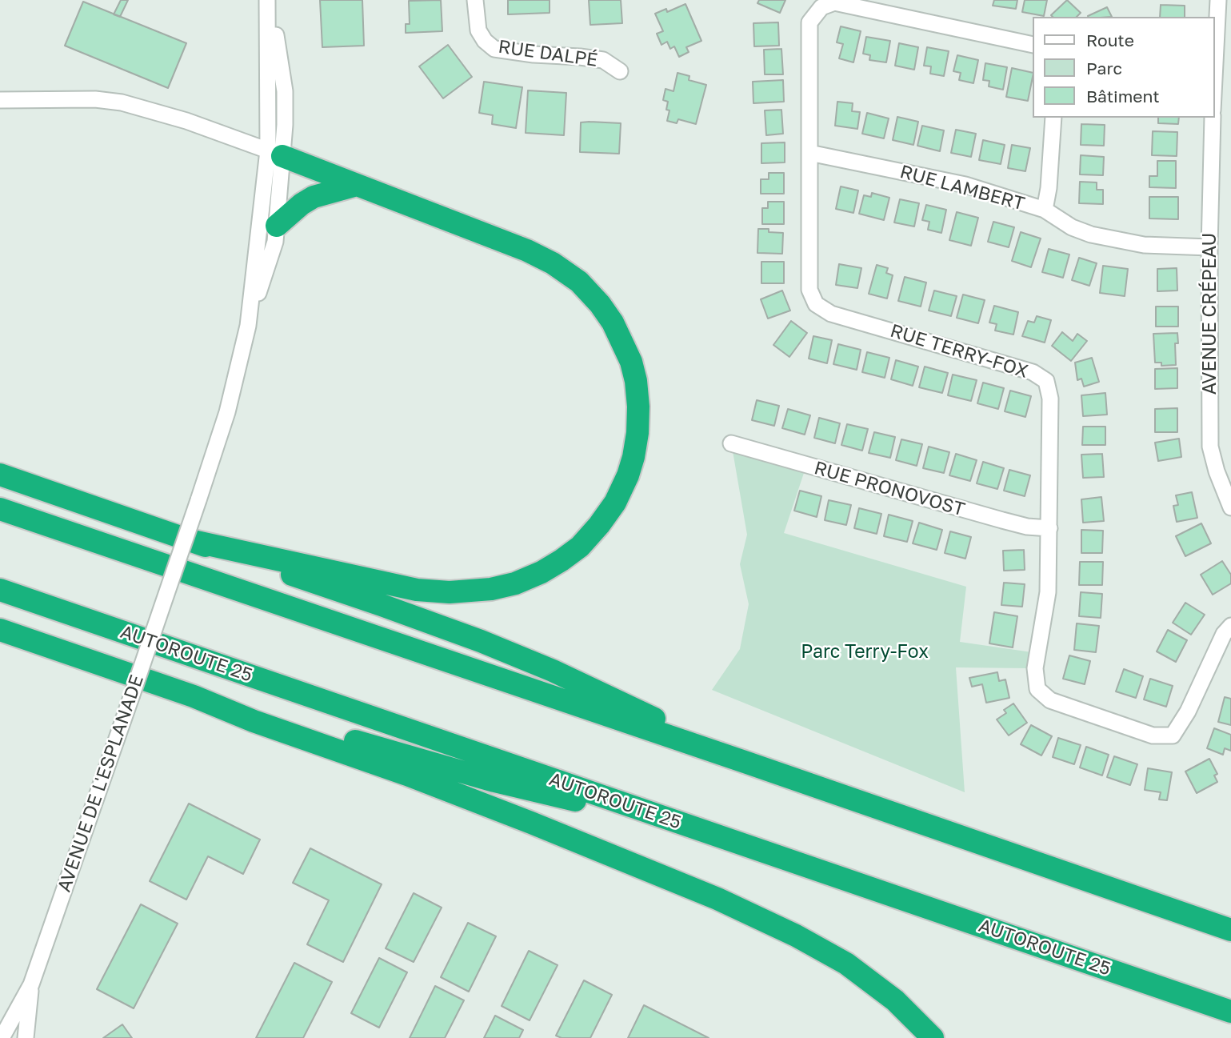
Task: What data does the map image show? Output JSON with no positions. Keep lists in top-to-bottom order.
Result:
{
  "streets": {
    "highway": ["AUTOROUTE 25"],
    "street": [
      "RUE DALPÉ",
      "RUE LAMBERT",
      "AVENUE CRÉPEAU",
      "RUE TERRY-FOX",
      "RUE PRONOVOST",
      "AVENUE DE L'ESPLANADE"
    ]
  },
  "crossings": [
    ["RUE LAMBERT", "AVENUE CRÉPEAU"],
    ["RUE LAMBERT", "RUE TERRY-FOX"],
    ["RUE TERRY-FOX", "RUE PRONOVOST"]
  ],
  "parks": ["Parc Terry-Fox"],
  "legend": ["Route", "Parc", "Bâtiment"]
}
